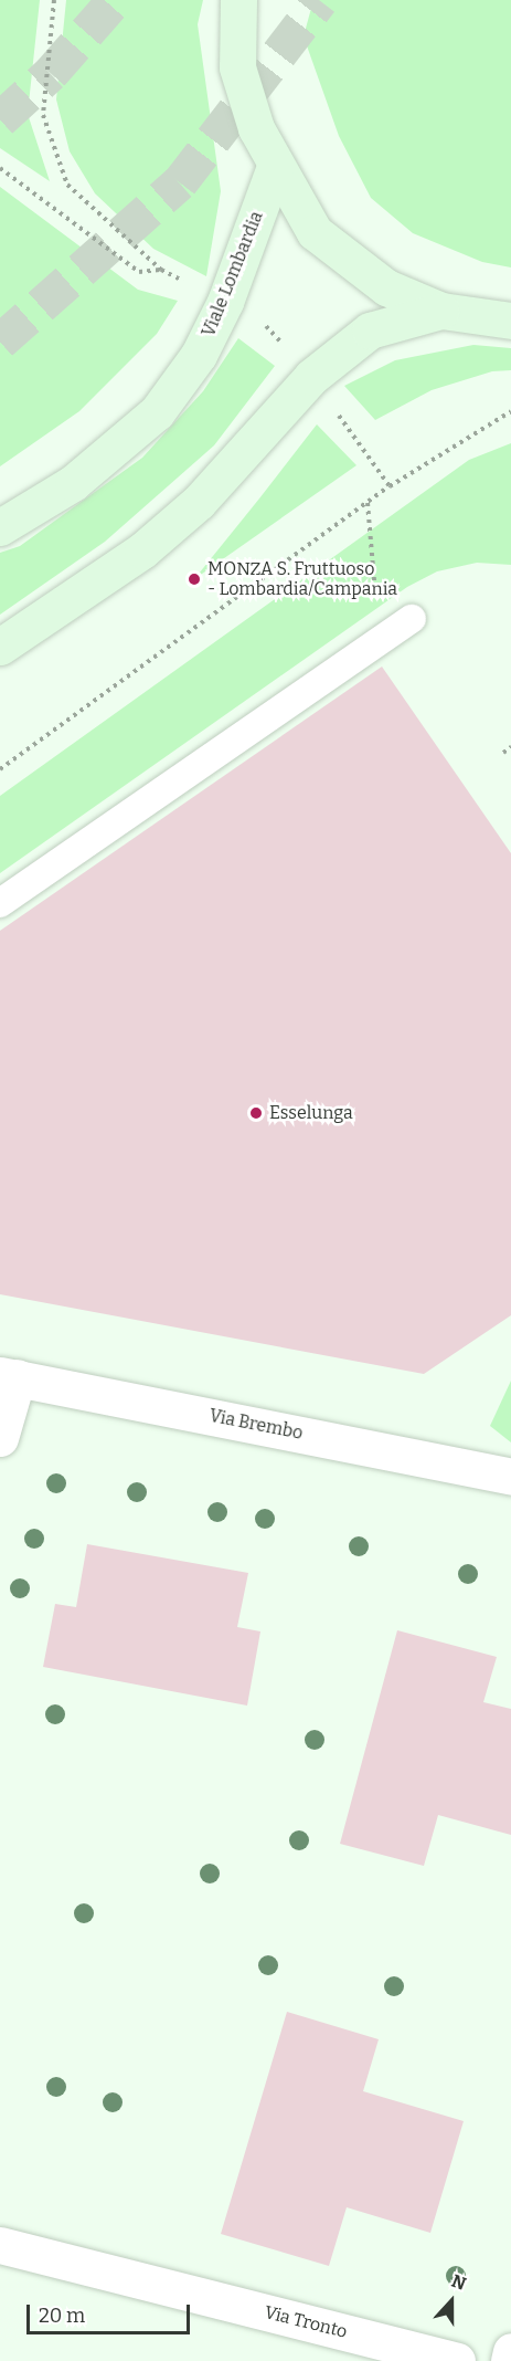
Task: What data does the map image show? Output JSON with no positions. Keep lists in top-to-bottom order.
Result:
{
  "streets": {
    "street": ["Viale Lombardia", "Via Brembo", "Via Tronto"]
  },
  "places": ["MONZA S. Fruttuoso - Lombardia/Campania", "Esselunga"],
  "scale_bar": "20 m",
  "north": "top"
}
